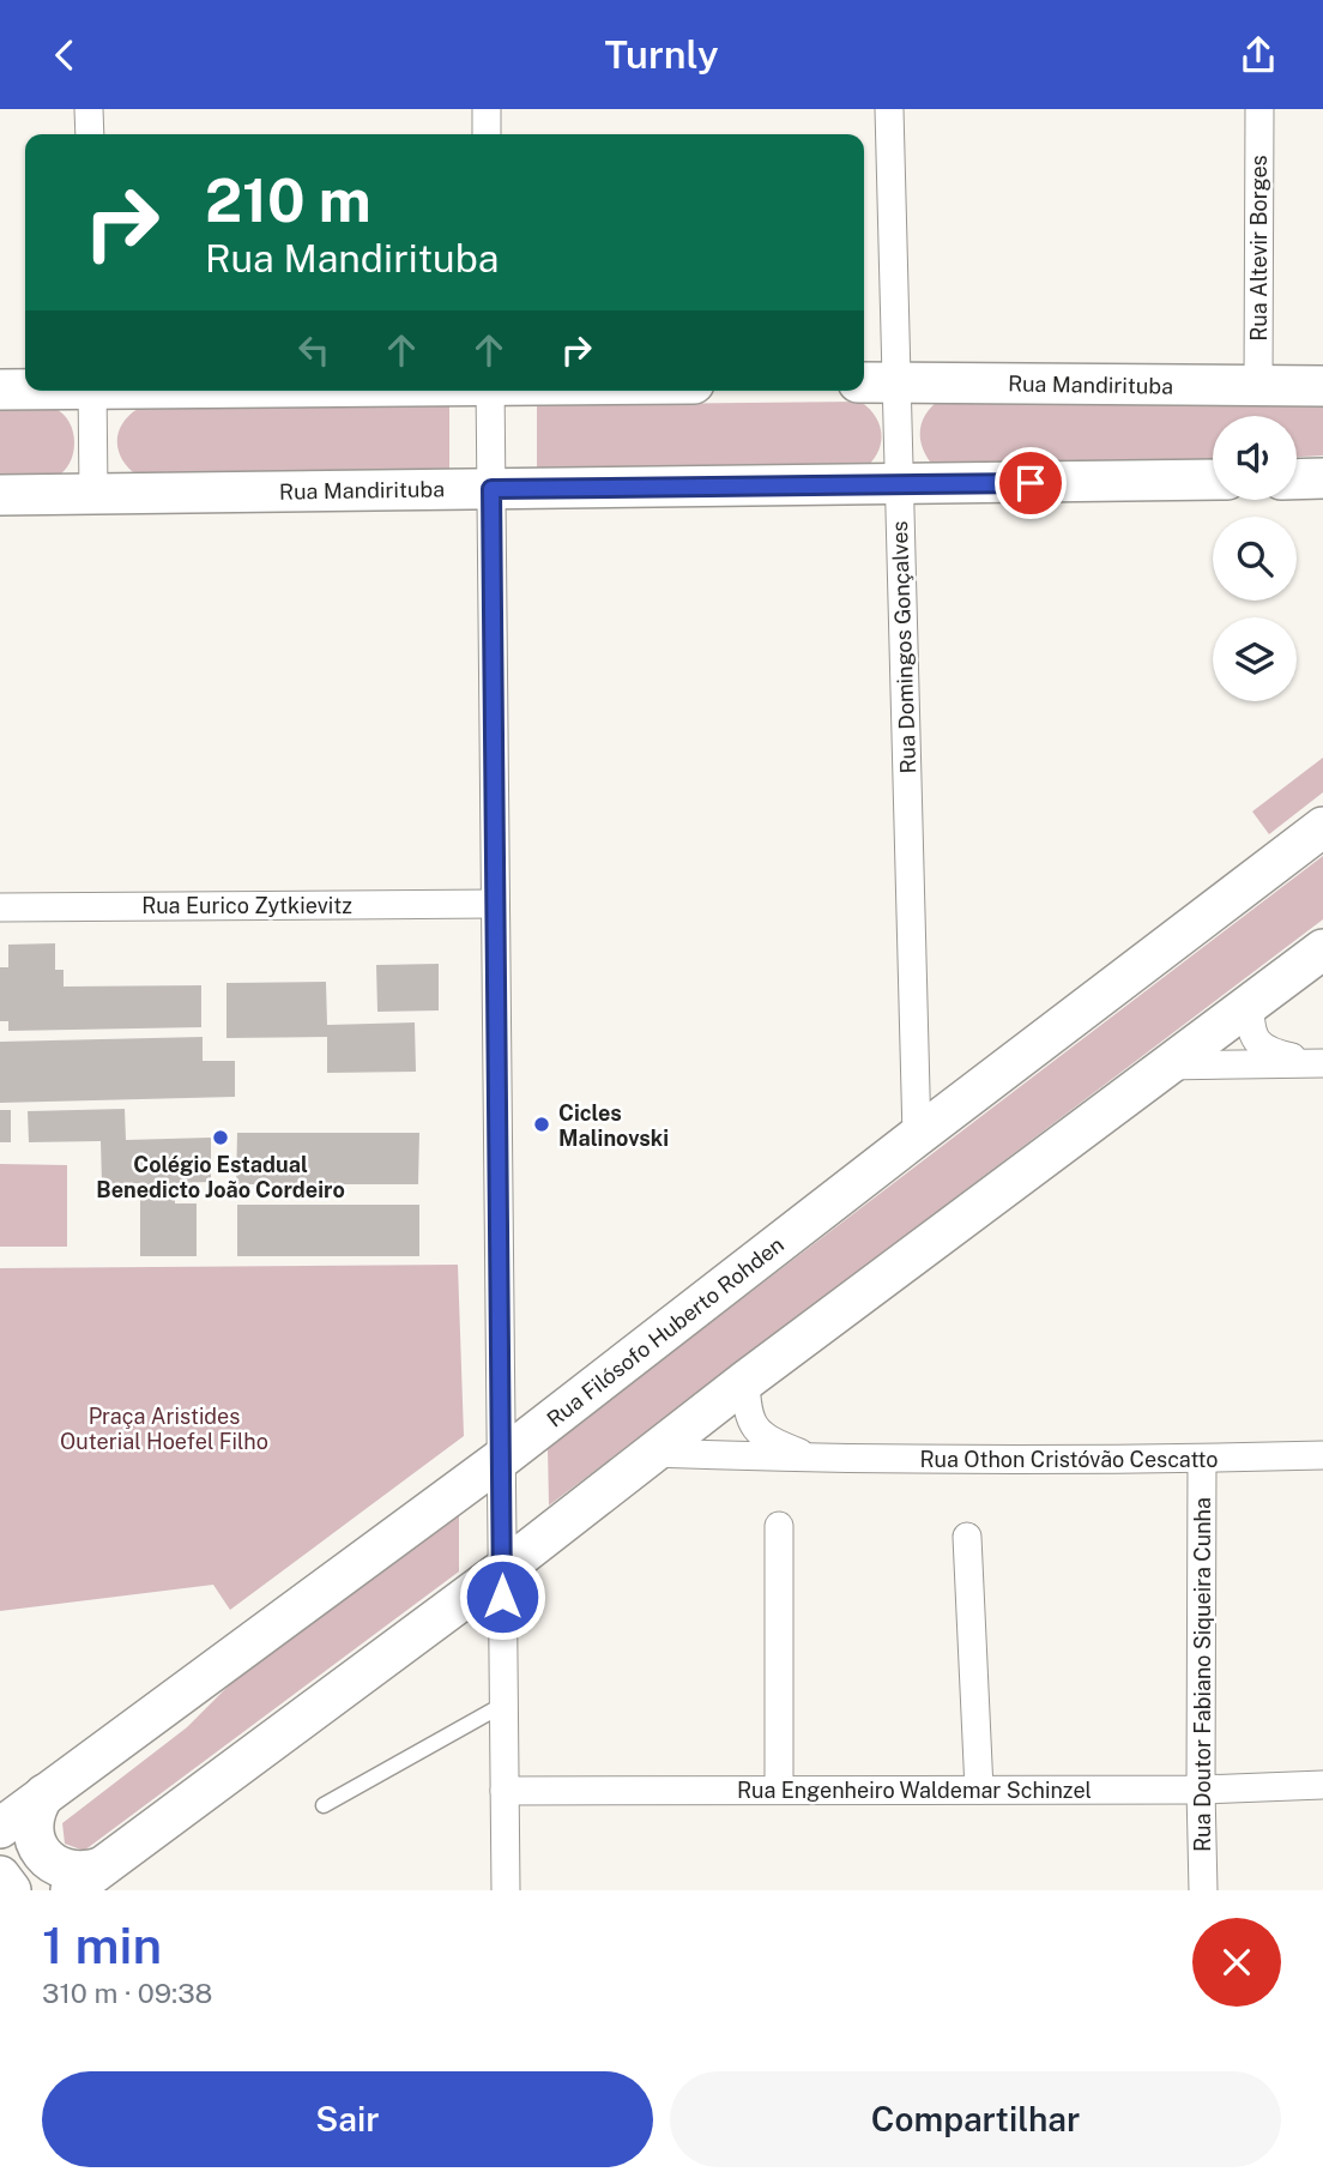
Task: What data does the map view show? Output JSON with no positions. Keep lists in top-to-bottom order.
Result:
{
  "streets": {
    "main road": ["Rua Mandirituba", "Rua Filósofo Huberto Rohden"],
    "street": [
      "Rua Altevir Borges",
      "Rua Domingos Gonçalves",
      "Rua Eurico Zytkievitz",
      "Rua Othon Cristóvão Cescatto",
      "Rua Doutor Fabiano Siqueira Cunha",
      "Rua Engenheiro Waldemar Schinzel"
    ]
  },
  "crossings": [
    ["Rua Altevir Borges", "Rua Mandirituba"],
    ["Rua Mandirituba", "Rua Domingos Gonçalves"],
    ["Rua Domingos Gonçalves", "Rua Filósofo Huberto Rohden"],
    ["Rua Othon Cristóvão Cescatto", "Rua Doutor Fabiano Siqueira Cunha"],
    ["Rua Doutor Fabiano Siqueira Cunha", "Rua Engenheiro Waldemar Schinzel"]
  ],
  "parks": ["Praça Aristides Outerial Hoefel Filho"],
  "places": ["Cicles Malinovski", "Colégio Estadual Benedicto João Cordeiro"],
  "page": {
    "header": "Turnly",
    "turn": ["210 m", "Rua Mandirituba"],
    "heading": ["1 min", "310 m · 09:38"],
    "buttons": ["Sair", "Compartilhar"]
  }
}
